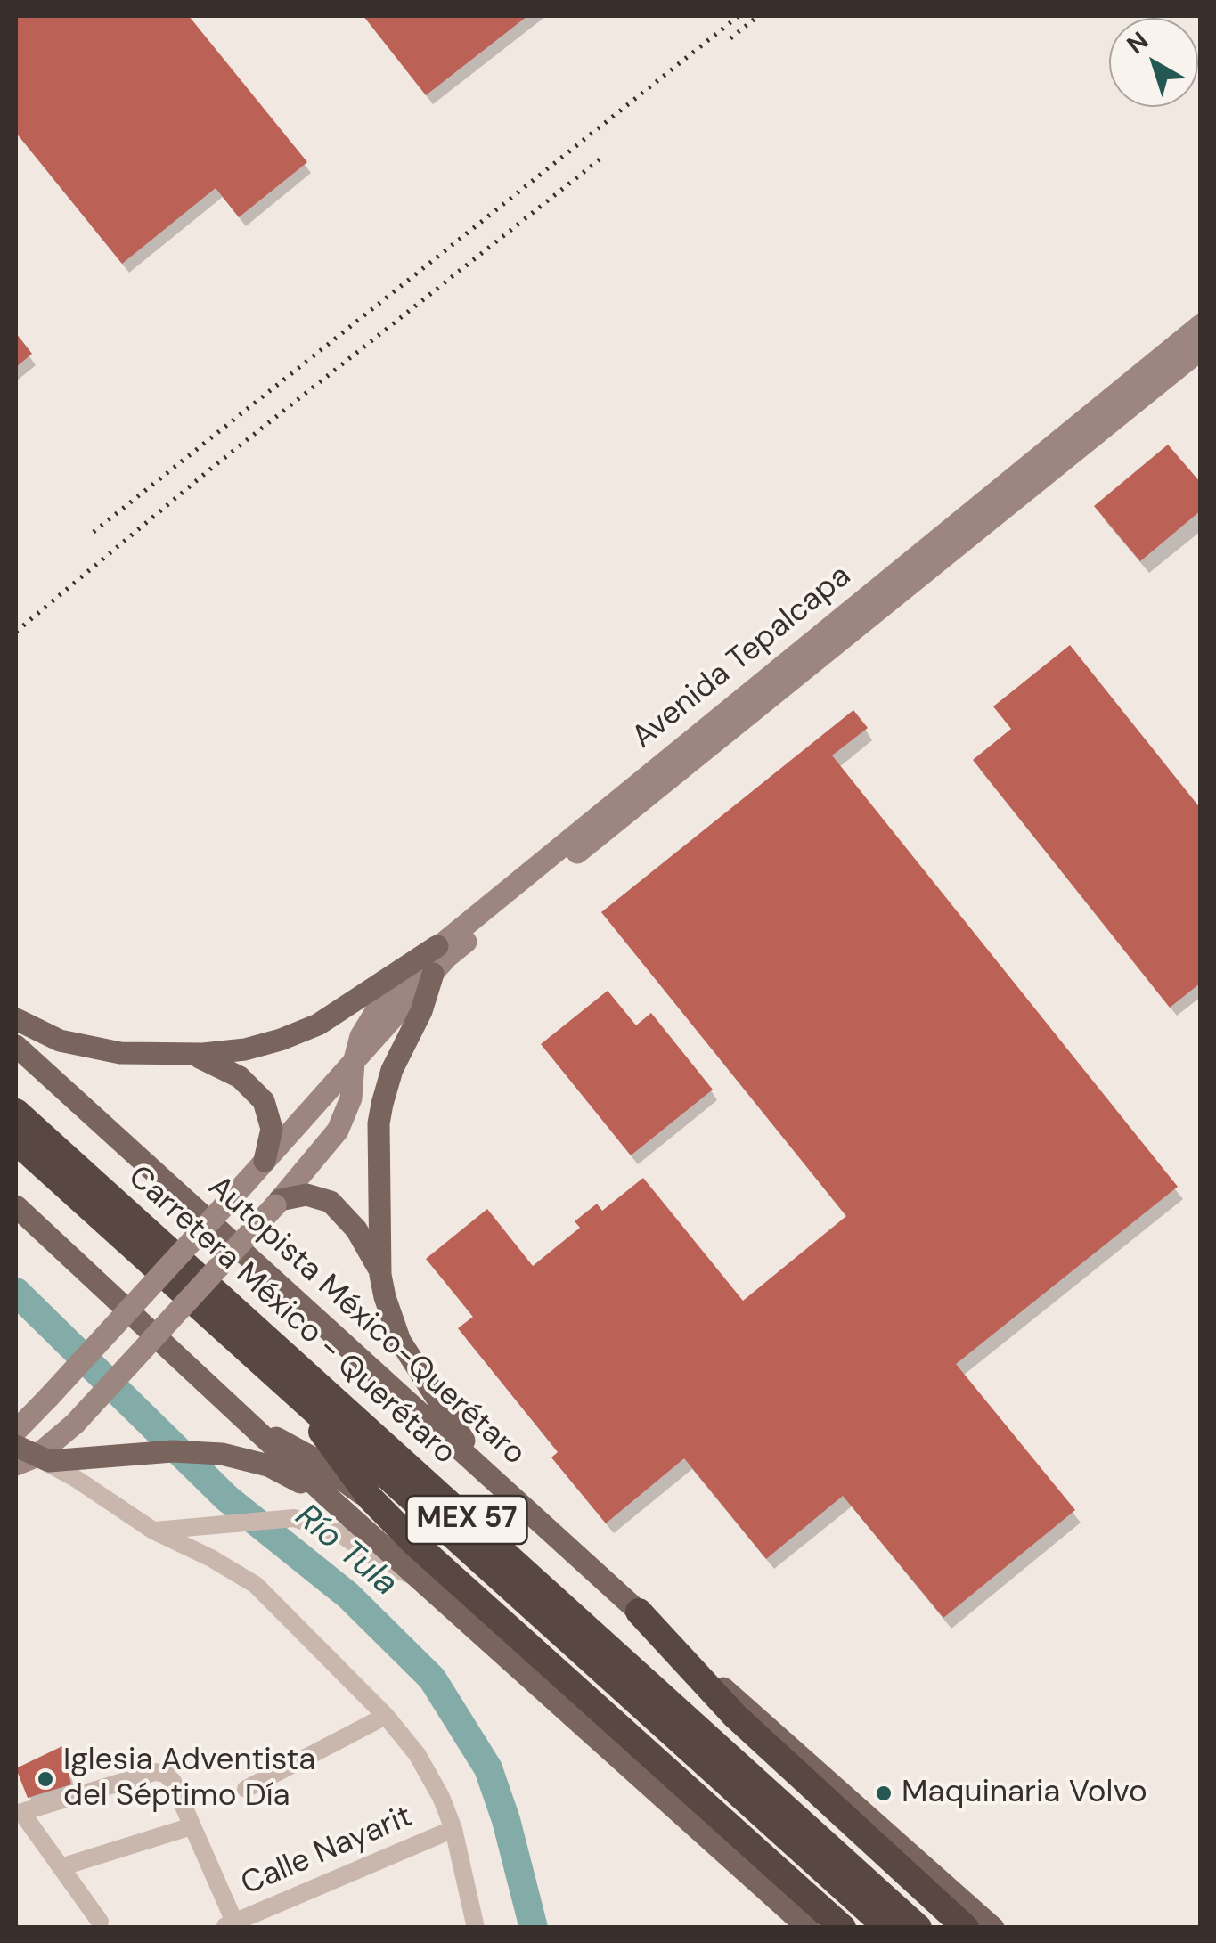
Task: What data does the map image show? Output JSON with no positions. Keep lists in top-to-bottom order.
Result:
{
  "streets": {
    "highway": ["Carretera México - Querétaro", "MEX 57"],
    "main road": ["Avenida Tepalcapa", "Autopista México-Querétaro"],
    "street": ["Calle Nayarit"]
  },
  "water": ["Río Tula"],
  "places": ["Iglesia Adventista del Séptimo Día", "Maquinaria Volvo"],
  "north": "top left"
}
